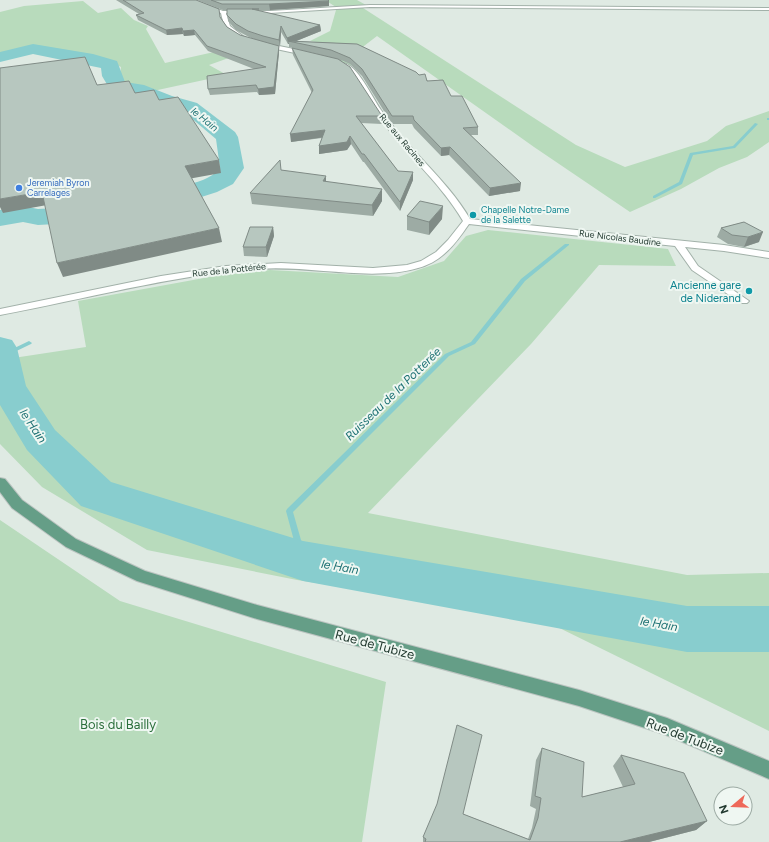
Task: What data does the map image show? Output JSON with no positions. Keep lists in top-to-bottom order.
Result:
{
  "streets": {
    "main road": ["Rue de Tubize"],
    "street": ["Rue aux Racines", "Rue Nicolas Baudine", "Rue de la Pottérée"]
  },
  "crossings": [
    ["Rue aux Racines", "Rue Nicolas Baudine"],
    ["Rue aux Racines", "Rue de la Pottérée"],
    ["Rue Nicolas Baudine", "Rue de la Pottérée"]
  ],
  "water": ["le Hain", "Ruisseau de la Potterée"],
  "parks": ["Bois du Bailly"],
  "places": ["Jeremiah Byron Carrelages", "Chapelle Notre-Dame de la Salette", "Ancienne gare de Niderand"],
  "north": "left"
}
